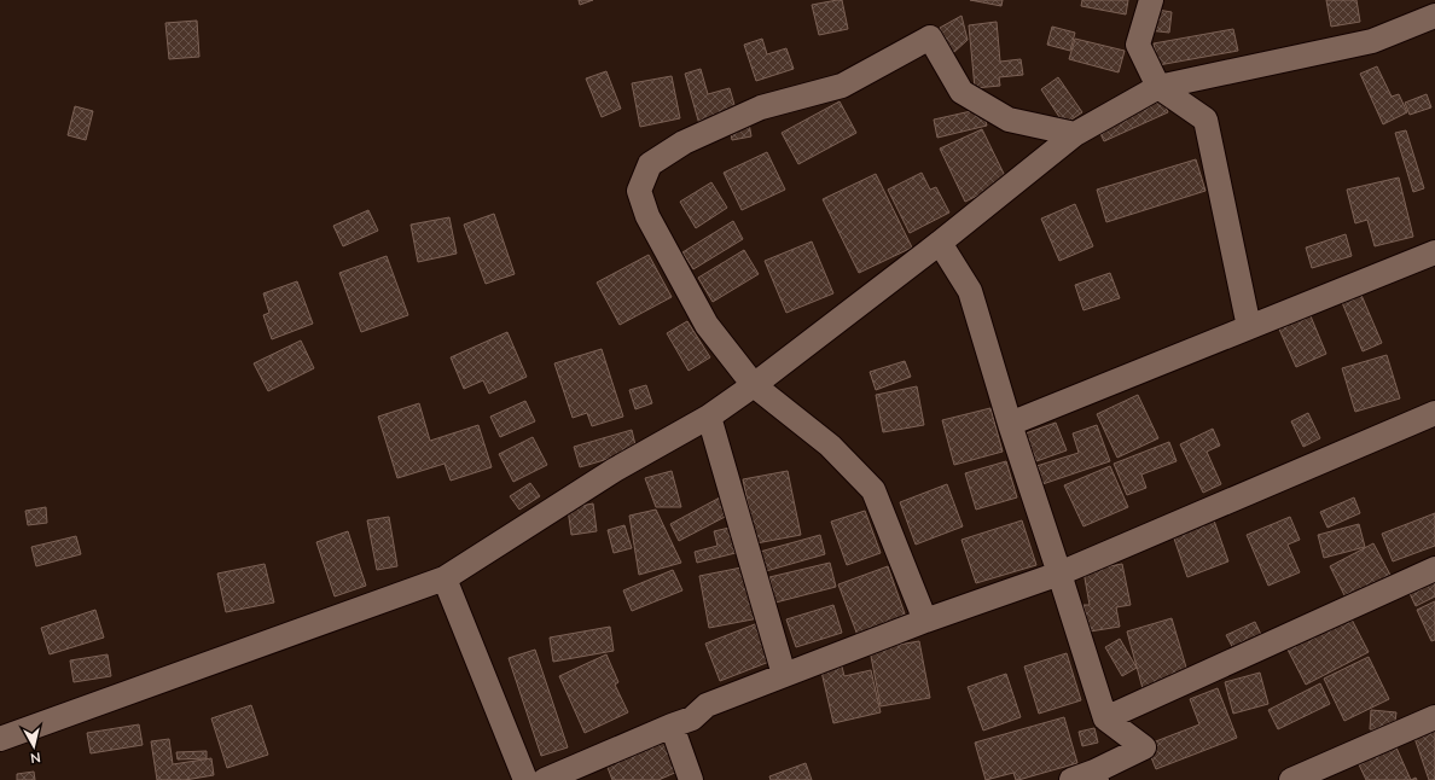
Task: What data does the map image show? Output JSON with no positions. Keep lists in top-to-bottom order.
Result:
{
  "north": "bottom"
}
